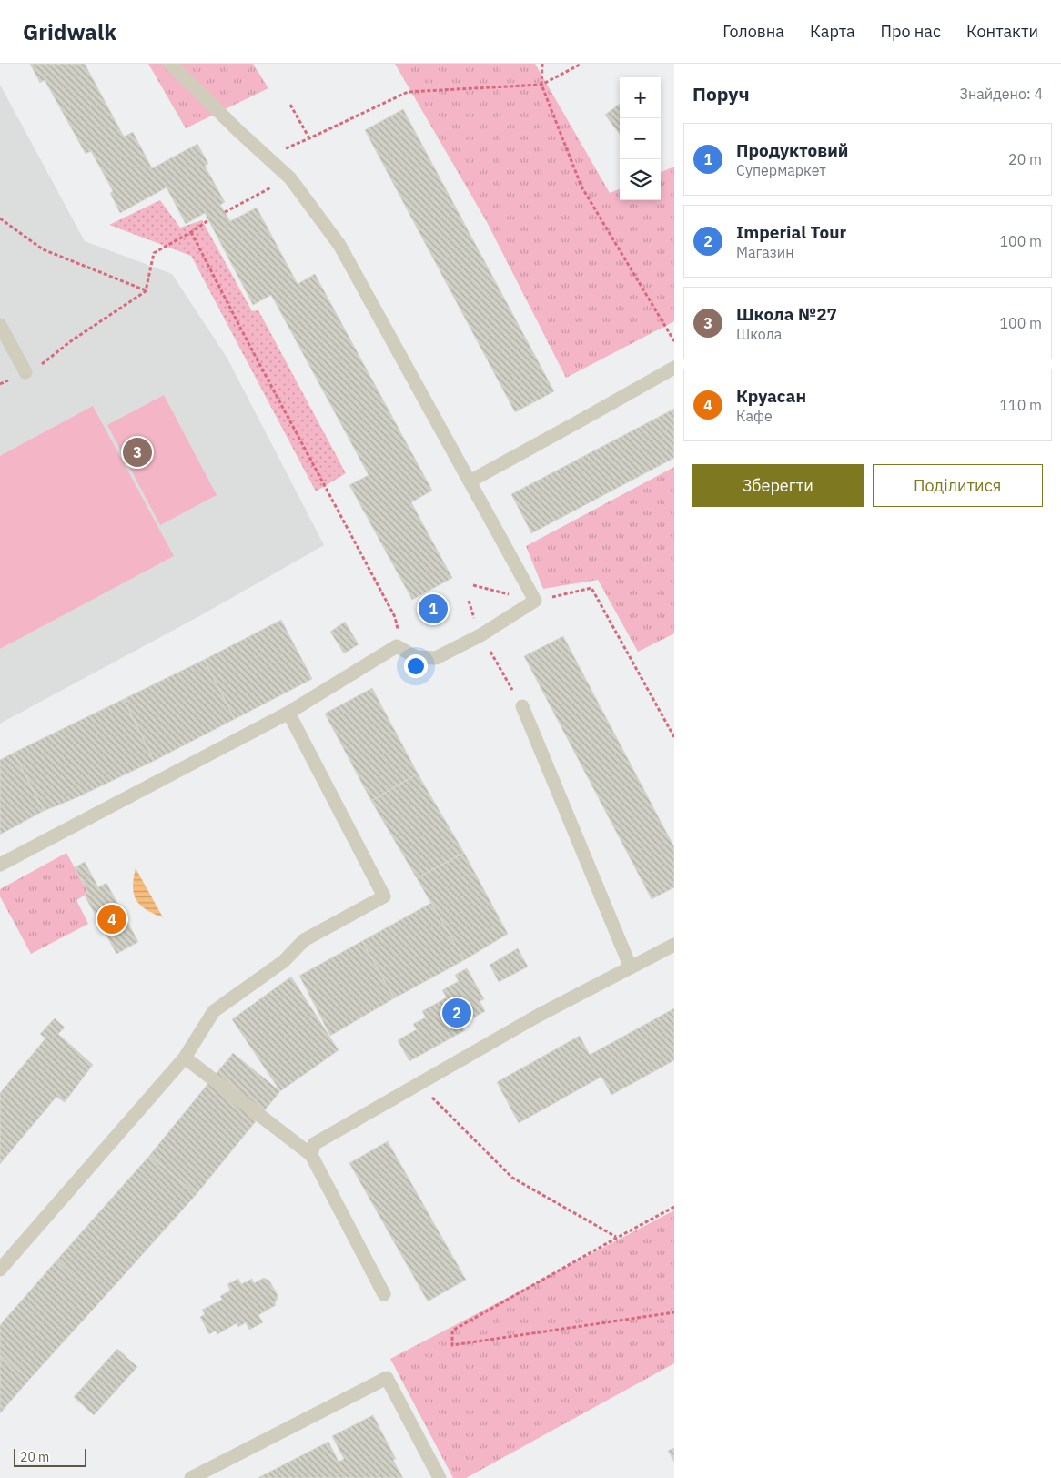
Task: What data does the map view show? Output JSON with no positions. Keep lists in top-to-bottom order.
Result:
{
  "scale_bar": "20 m",
  "page": {
    "header": "Gridwalk",
    "nav": [
      "Головна",
      "Карта",
      "Про нас",
      "Контакти"
    ],
    "heading": ["Поруч", "Знайдено: 4"],
    "map_buttons": ["+", "−"],
    "list": [
      {
        "mark": "1",
        "name": "Продуктовий",
        "note": "Супермаркет",
        "value": "20 m"
      },
      {
        "mark": "2",
        "name": "Imperial Tour",
        "note": "Магазин",
        "value": "100 m"
      },
      {
        "mark": "3",
        "name": "Школа №27",
        "note": "Школа",
        "value": "100 m"
      },
      {
        "mark": "4",
        "name": "Круасан",
        "note": "Кафе",
        "value": "110 m"
      }
    ],
    "pins": [
      "3",
      "1",
      "4",
      "2"
    ],
    "buttons": ["Зберегти", "Поділитися"],
    "scale": "20 m"
  }
}
